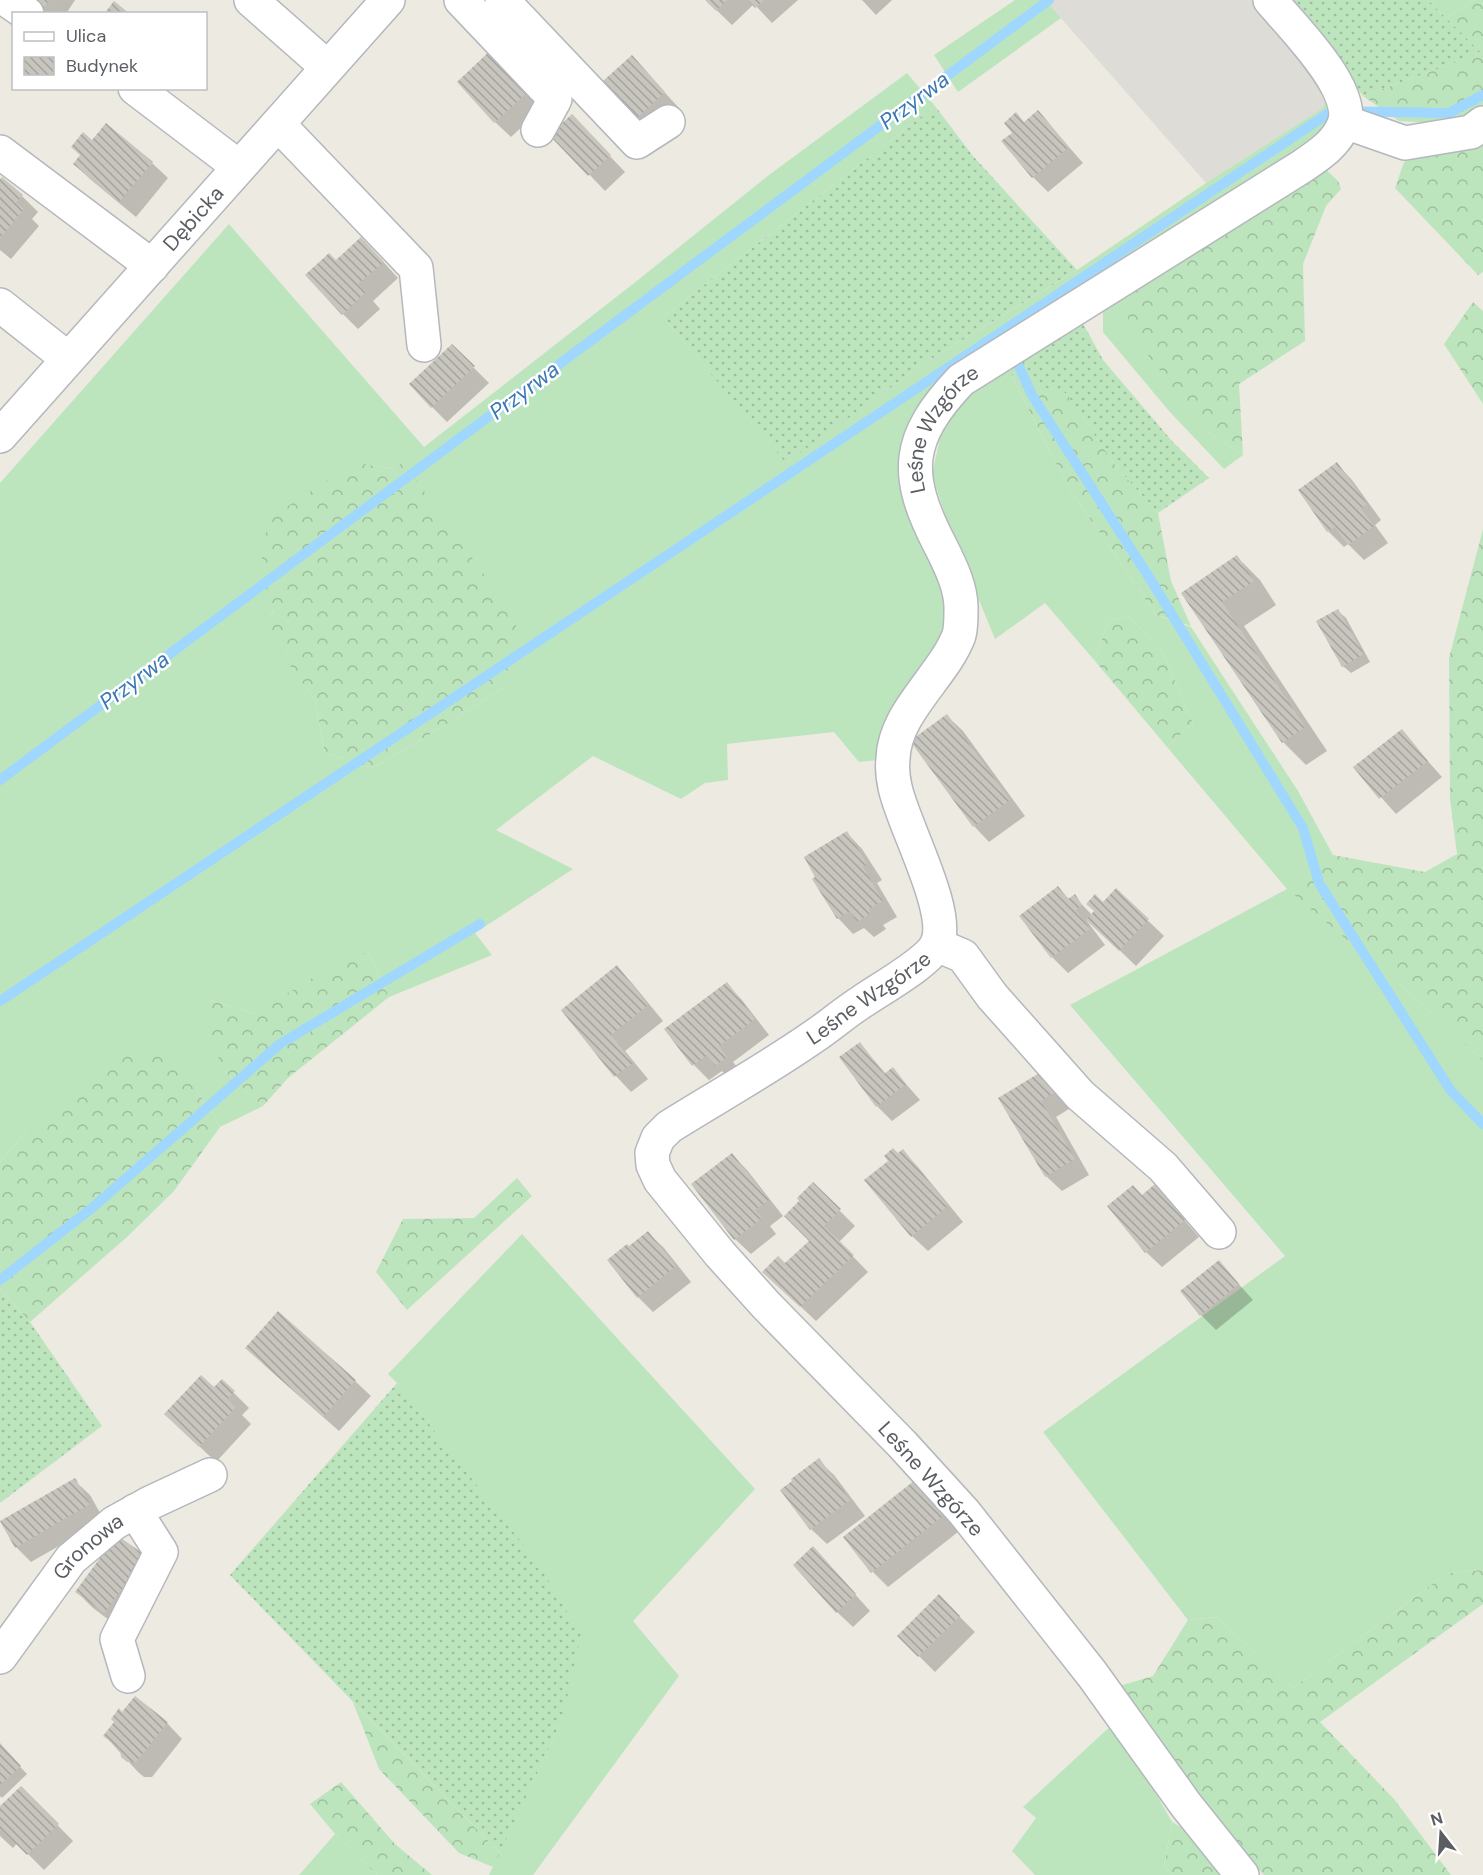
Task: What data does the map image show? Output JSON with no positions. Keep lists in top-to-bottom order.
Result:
{
  "streets": {
    "street": ["Dębicka", "Leśne Wzgórze", "Gronowa"]
  },
  "water": ["Przyrwa"],
  "legend": ["Ulica", "Budynek"],
  "north": "top"
}
